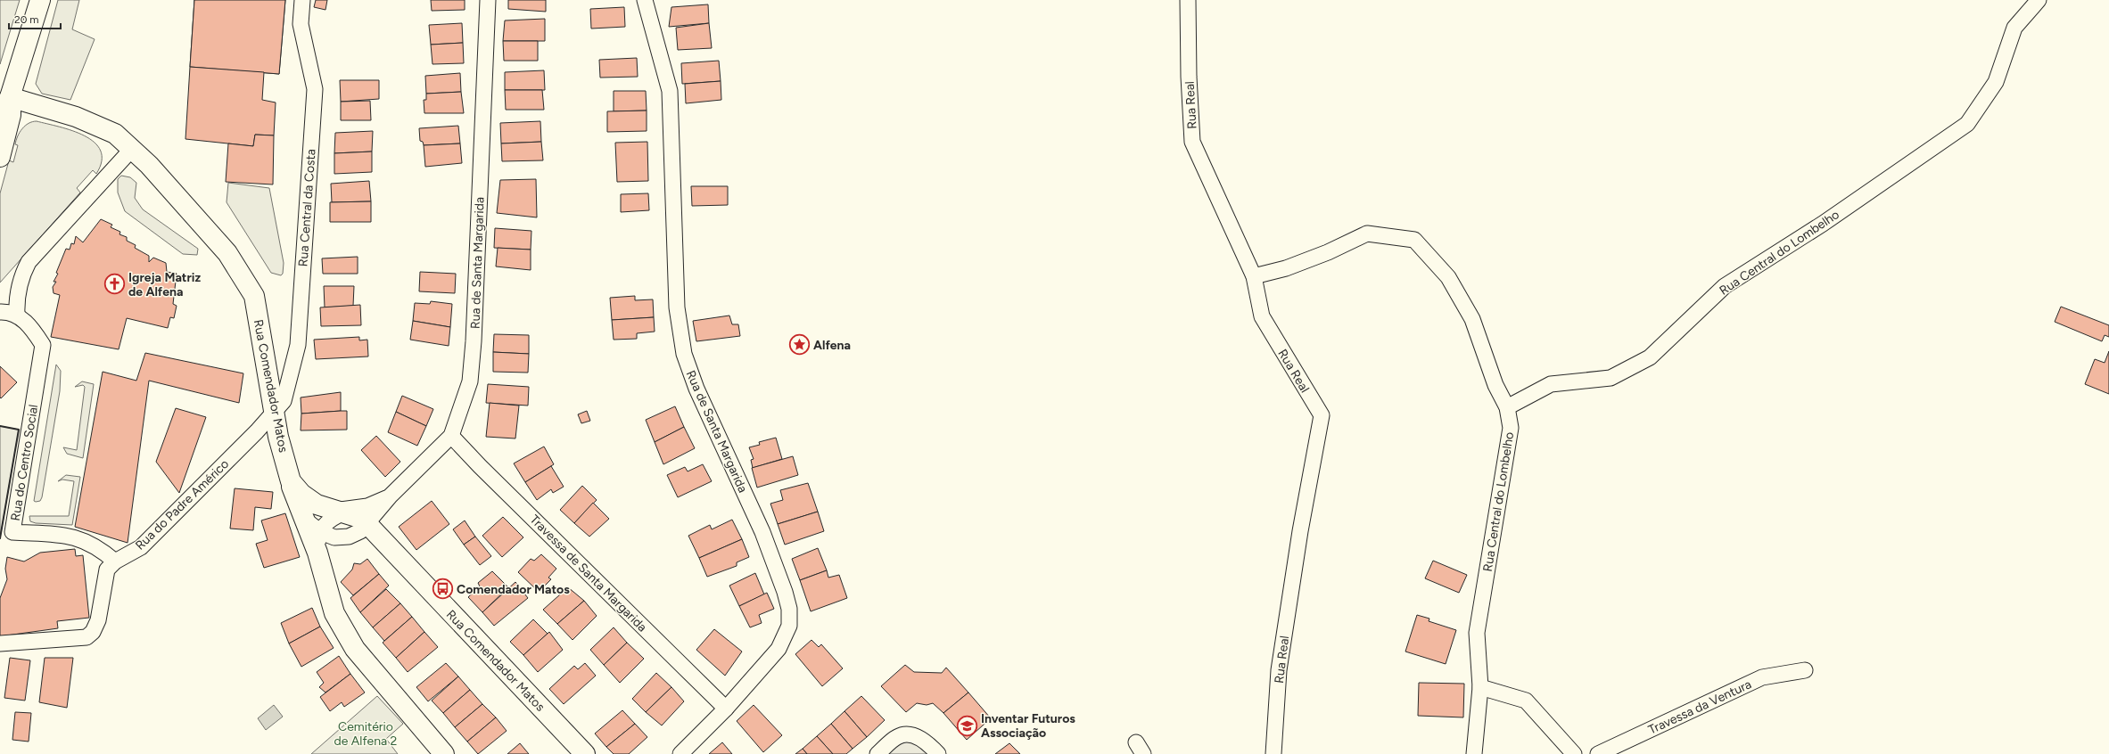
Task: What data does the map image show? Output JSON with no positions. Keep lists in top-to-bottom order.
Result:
{
  "streets": {
    "street": [
      "Rua Real",
      "Rua Central da Costa",
      "Rua Central do Lombelho",
      "Rua de Santa Margarida",
      "Rua Comendador Matos",
      "Rua do Centro Social",
      "Rua do Padre Américo",
      "Travessa de Santa Margarida",
      "Travessa da Ventura"
    ]
  },
  "crossings": [
    ["Rua Central da Costa", "Rua Comendador Matos"],
    ["Rua Central da Costa", "Rua do Padre Américo"],
    ["Rua de Santa Margarida", "Rua Comendador Matos"],
    ["Rua de Santa Margarida", "Travessa de Santa Margarida"],
    ["Rua Comendador Matos", "Rua do Padre Américo"],
    ["Rua do Centro Social", "Rua do Padre Américo"]
  ],
  "parks": ["Cemitério de Alfena 2"],
  "places": {
    "church": ["Igreja Matriz de Alfena"],
    "place": ["Alfena"],
    "bus stop": ["Comendador Matos"],
    "school or university": ["Inventar Futuros Associação"]
  },
  "scale_bar": "20 m"
}
